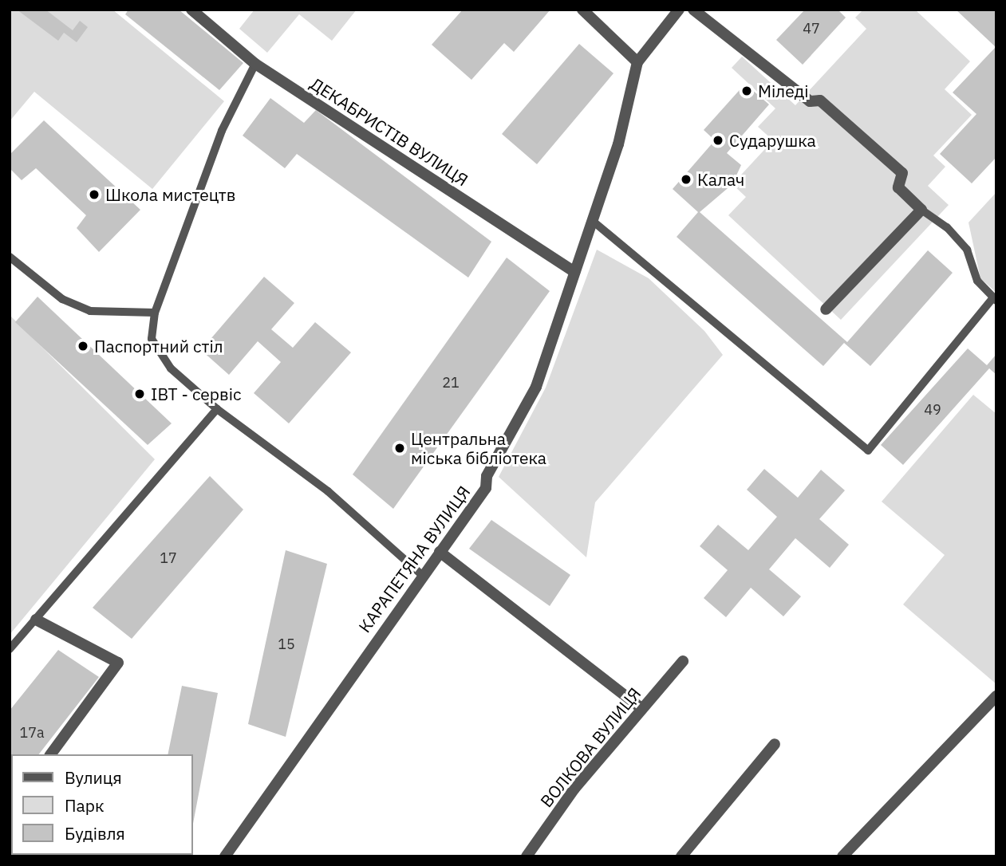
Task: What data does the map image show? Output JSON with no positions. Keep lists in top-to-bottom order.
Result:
{
  "streets": {
    "street": ["ДЕКАБРИСТІВ ВУЛИЦЯ", "КАРАПЕТЯНА ВУЛИЦЯ", "ВОЛКОВА ВУЛИЦЯ"]
  },
  "crossings": [
    ["ДЕКАБРИСТІВ ВУЛИЦЯ", "КАРАПЕТЯНА ВУЛИЦЯ"]
  ],
  "places": [
    "Міледі",
    "Сударушка",
    "Калач",
    "Школа мистецтв",
    "Паспортний стіл",
    "ІВТ - сервіс",
    "Центральна міська бібліотека"
  ],
  "house_numbers": [
    "47",
    "21",
    "49",
    "17",
    "15",
    "17а"
  ],
  "legend": ["Вулиця", "Парк", "Будівля"]
}
